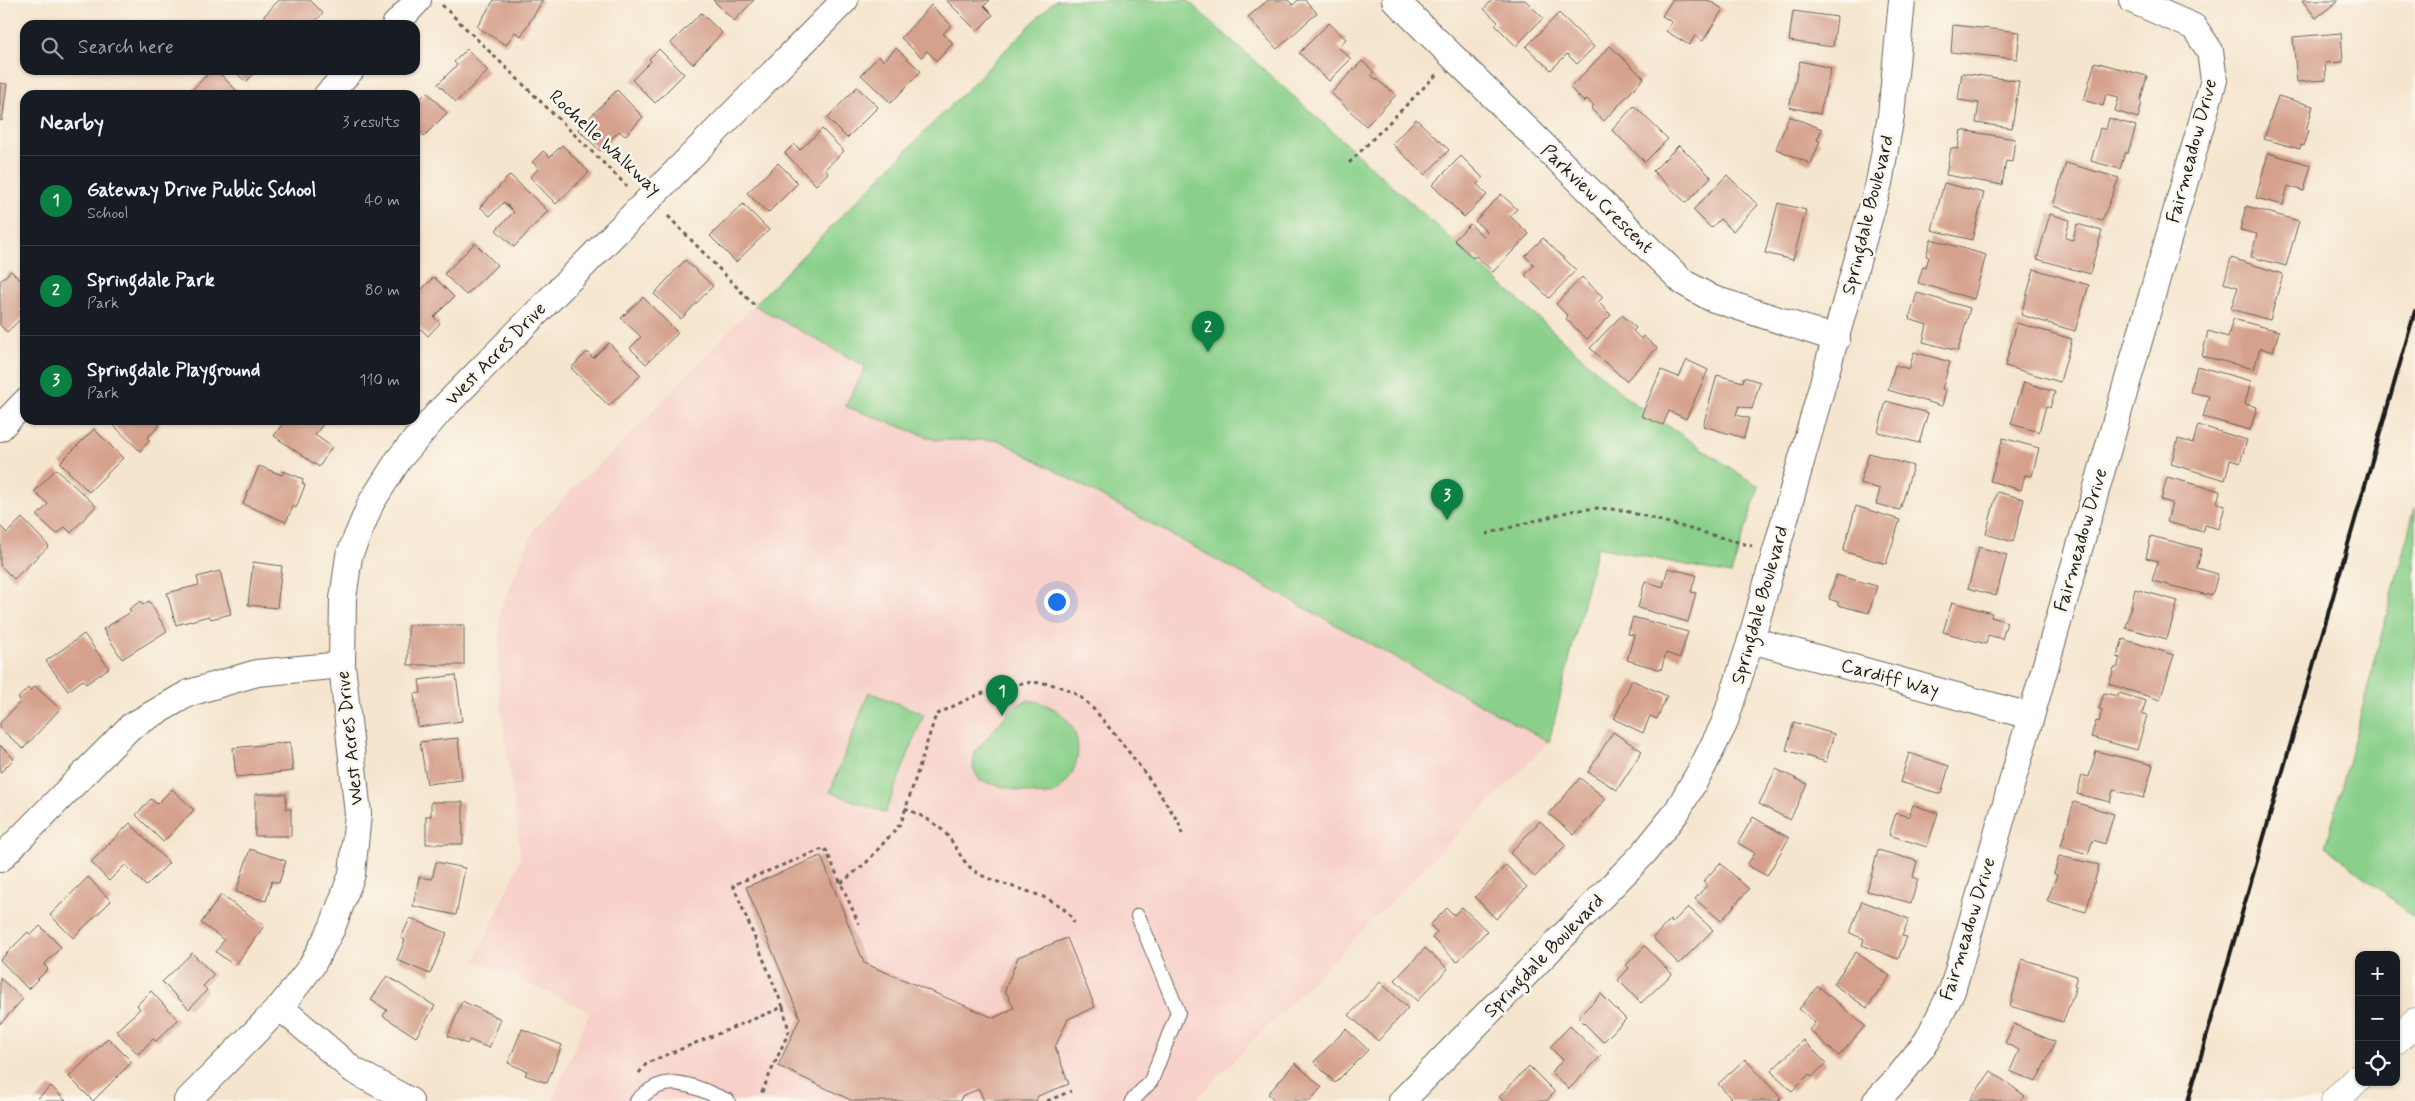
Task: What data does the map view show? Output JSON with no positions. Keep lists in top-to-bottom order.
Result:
{
  "streets": {
    "street": [
      "Fairmeadow Drive",
      "Parkview Crescent",
      "Springdale Boulevard",
      "West Acres Drive",
      "Cardiff Way"
    ],
    "path": ["Rochelle Walkway"]
  },
  "crossings": [
    ["Rochelle Walkway", "West Acres Drive"],
    ["Fairmeadow Drive", "Cardiff Way"],
    ["Parkview Crescent", "Springdale Boulevard"],
    ["Springdale Boulevard", "Cardiff Way"]
  ],
  "page": {
    "search": "Search here",
    "heading": ["Nearby", "3 results"],
    "list": [
      {
        "mark": "1",
        "name": "Gateway Drive Public School",
        "note": "School",
        "value": "40 m"
      },
      {
        "mark": "2",
        "name": "Springdale Park",
        "note": "Park",
        "value": "80 m"
      },
      {
        "mark": "3",
        "name": "Springdale Playground",
        "note": "Park",
        "value": "110 m"
      }
    ],
    "pins": ["2", "3", "1"],
    "map_buttons": ["+", "−"]
  }
}
